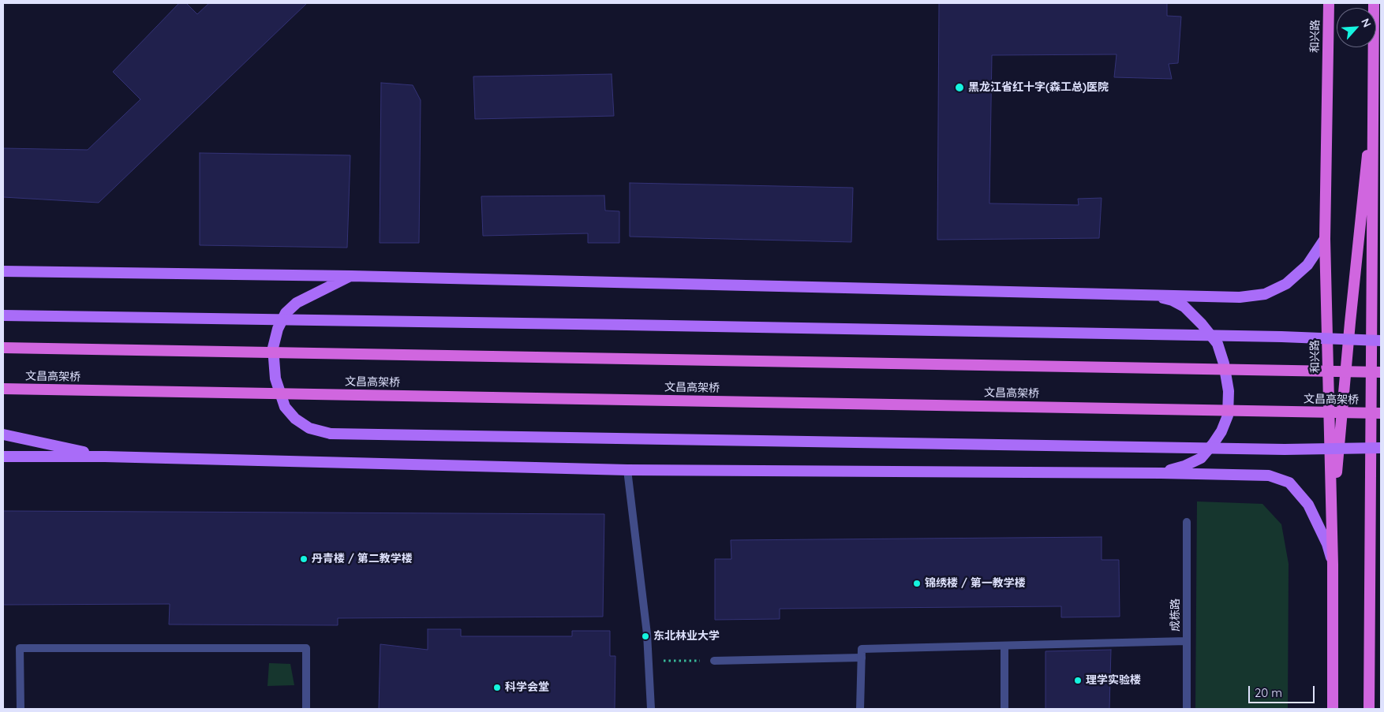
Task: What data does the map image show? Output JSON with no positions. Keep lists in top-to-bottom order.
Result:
{
  "streets": {
    "highway": ["和兴路", "文昌高架桥"],
    "street": ["成栋路"]
  },
  "places": [
    "黑龙江省红十字(森工总)医院",
    "丹青楼 / 第二教学楼",
    "锦绣楼 / 第一教学楼",
    "东北林业大学",
    "理学实验楼",
    "科学会堂"
  ],
  "scale_bar": "20 m",
  "north": "top right"
}
